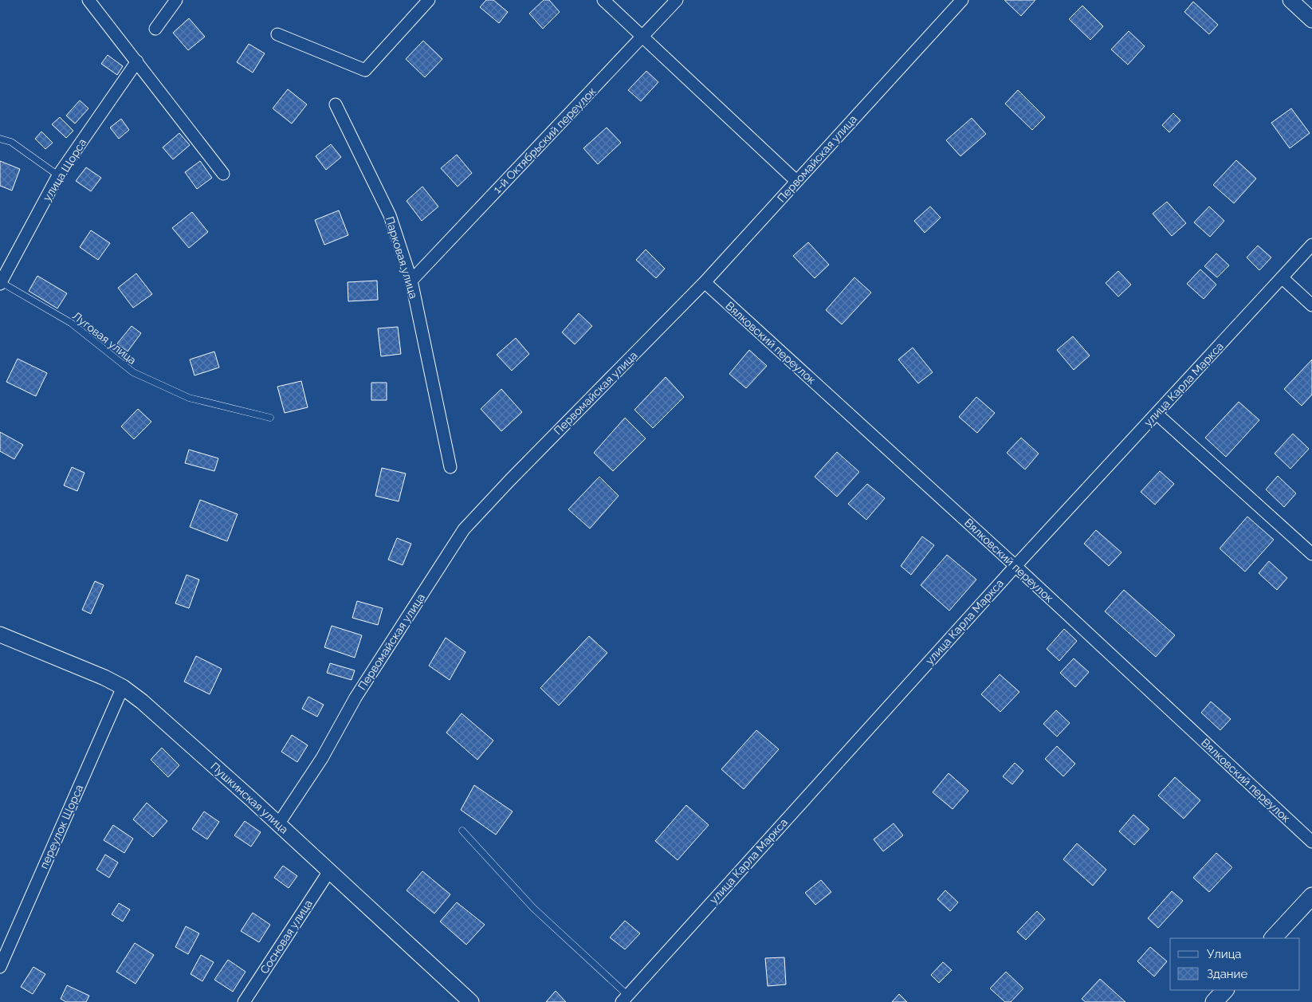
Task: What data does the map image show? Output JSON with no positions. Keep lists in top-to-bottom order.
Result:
{
  "streets": {
    "street": [
      "1-й Октябрьский переулок",
      "Первомайская улица",
      "улица Щорса",
      "Парковая улица",
      "Вялковский переулок",
      "улица Карла Маркса",
      "Пушкинская улица",
      "переулок Щорса",
      "Сосновая улица"
    ],
    "lane": ["Луговая улица"]
  },
  "crossings": [
    ["1-й Октябрьский переулок", "Парковая улица"],
    ["Первомайская улица", "Вялковский переулок"],
    ["Первомайская улица", "Пушкинская улица"],
    ["улица Щорса", "Луговая улица"],
    ["Вялковский переулок", "улица Карла Маркса"],
    ["Пушкинская улица", "переулок Щорса"],
    ["Пушкинская улица", "Сосновая улица"]
  ],
  "legend": ["Улица", "Здание"]
}
